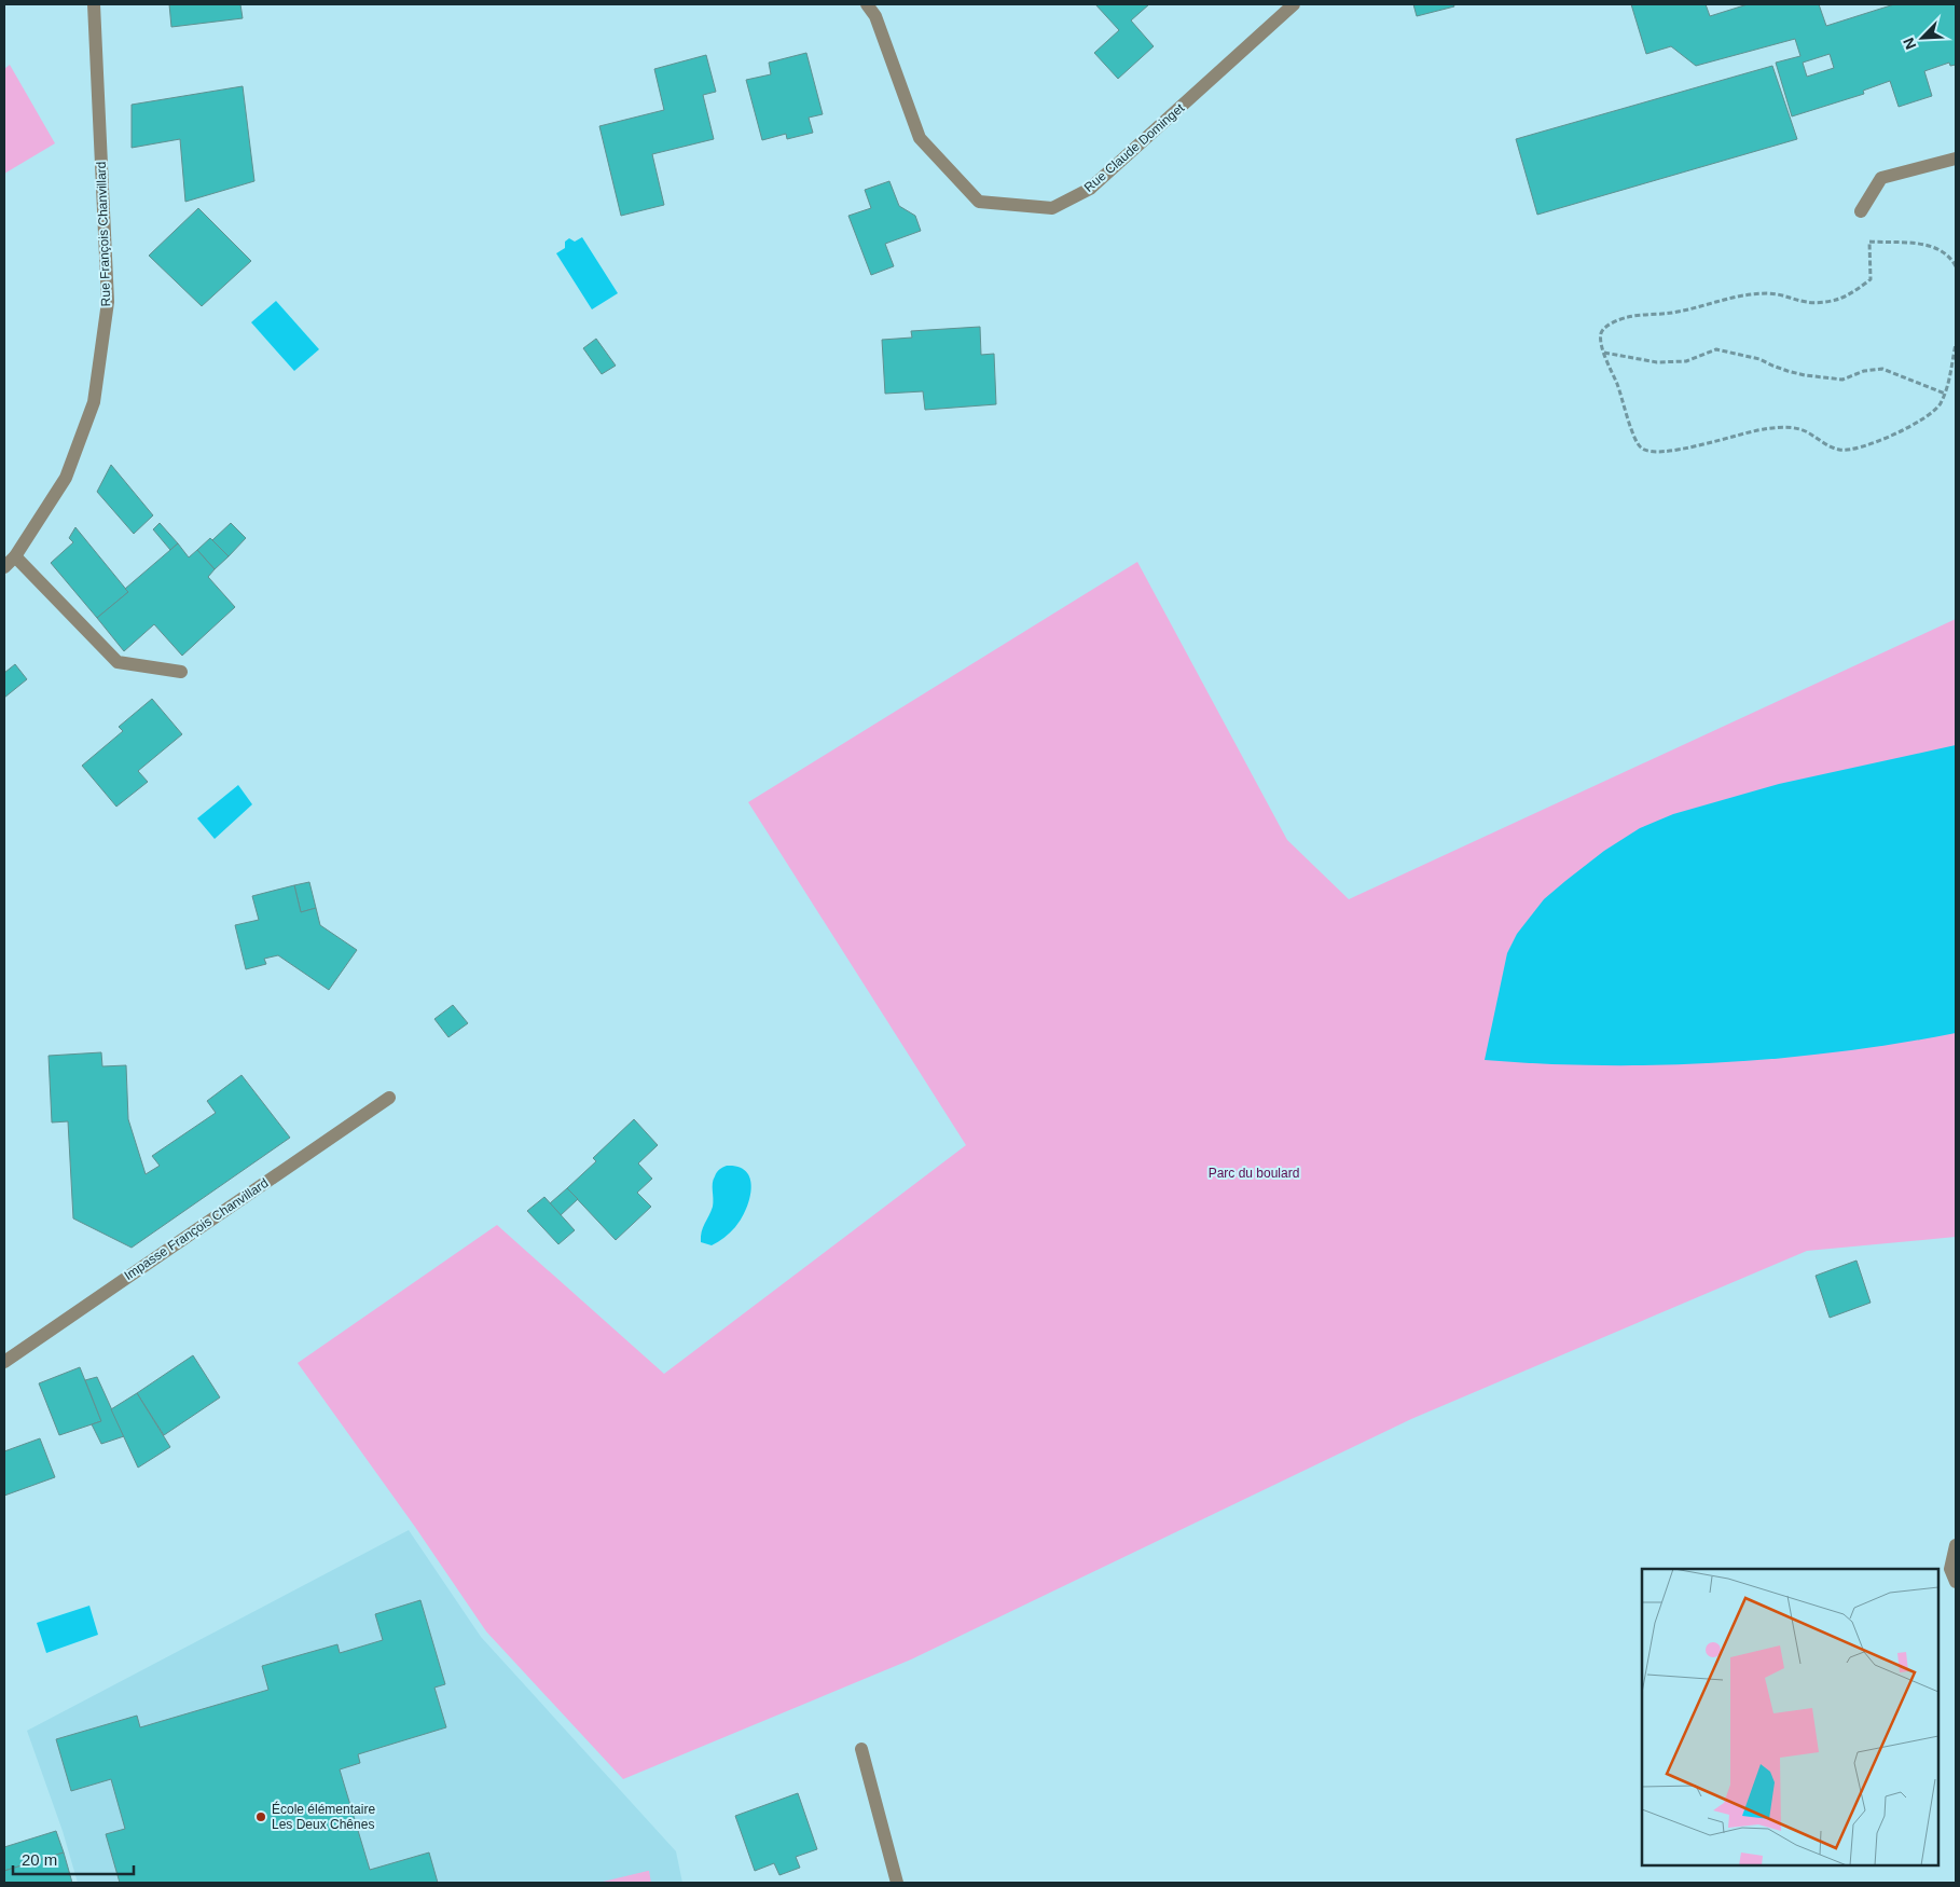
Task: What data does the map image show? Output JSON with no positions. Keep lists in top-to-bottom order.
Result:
{
  "streets": {
    "street": ["Rue Claude Dominget", "Rue François Chanvillard", "Impasse François Chanvillard"]
  },
  "parks": ["Parc du boulard"],
  "places": ["École élémentaire Les Deux Chênes"],
  "scale_bar": "20 m",
  "north": "bottom left"
}
